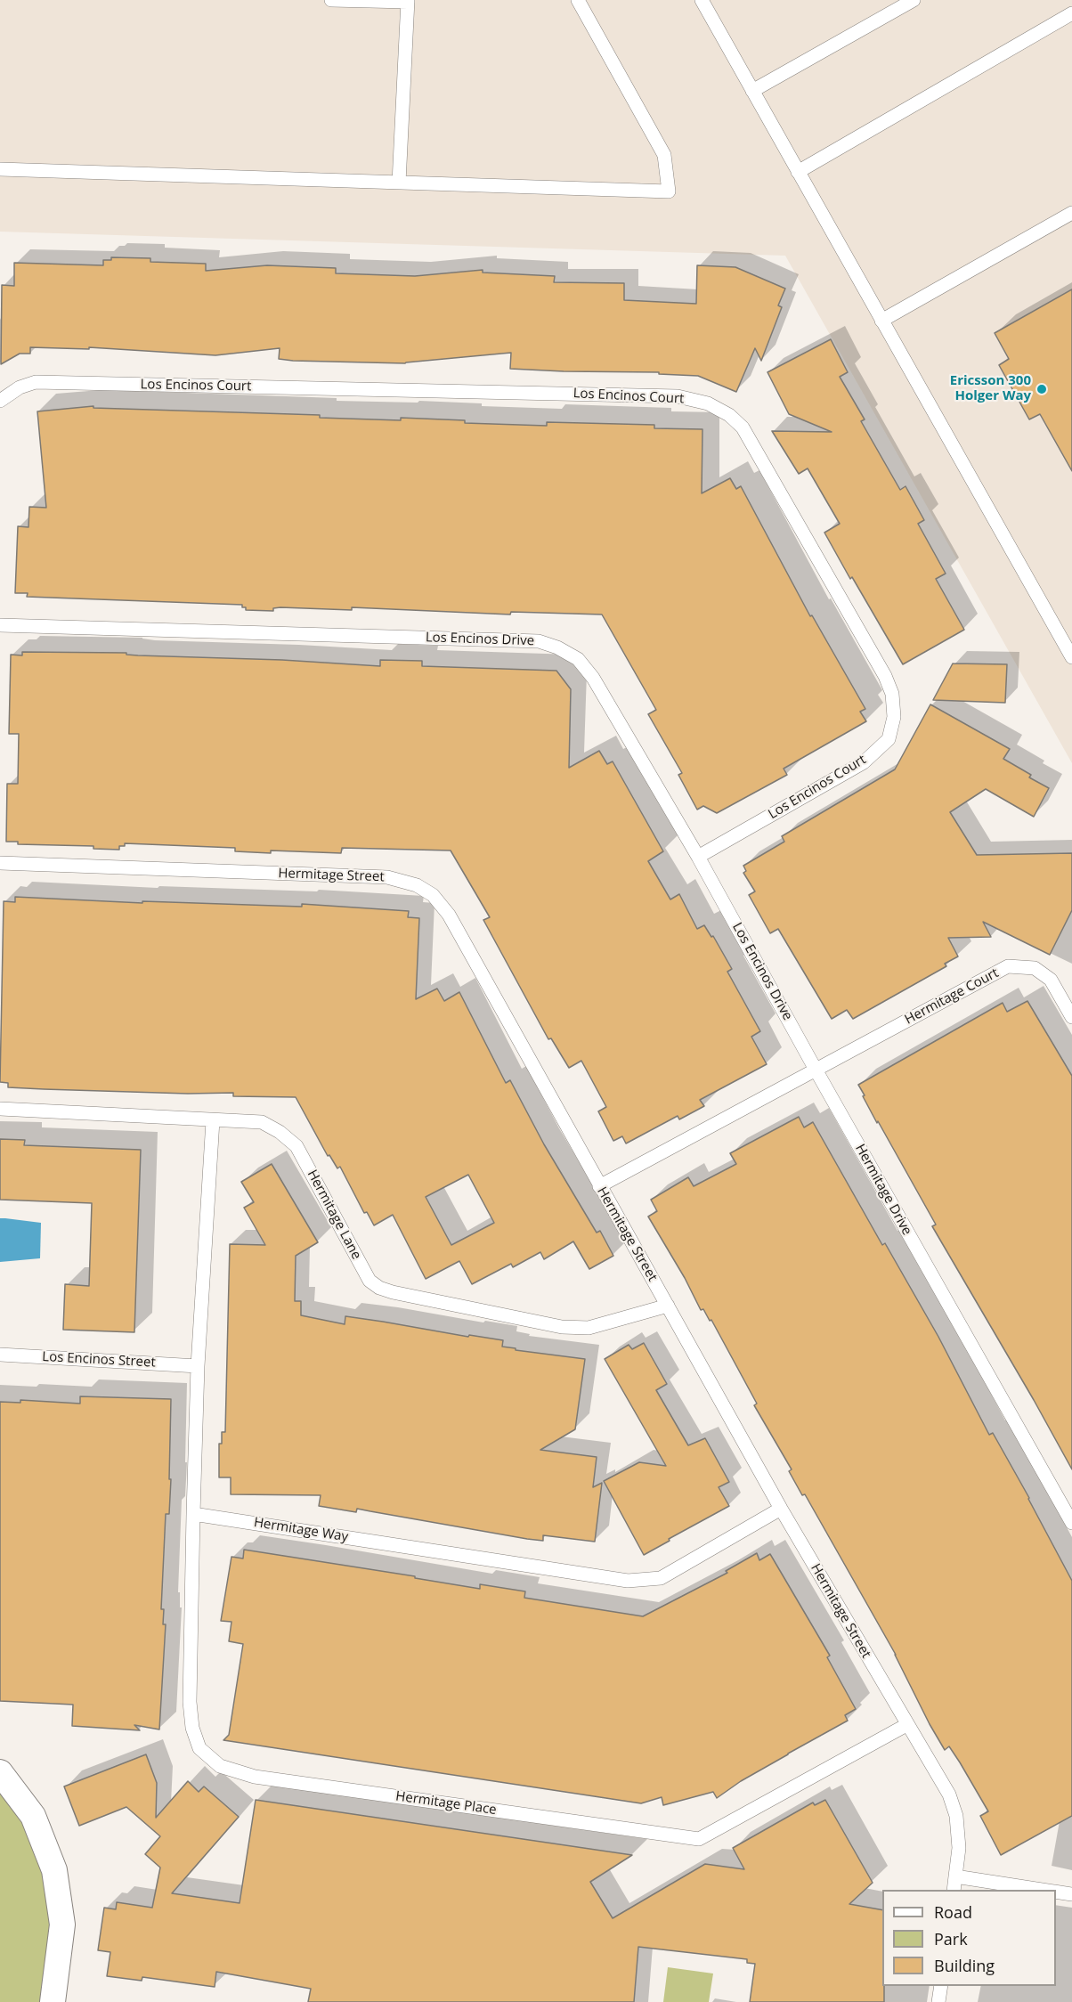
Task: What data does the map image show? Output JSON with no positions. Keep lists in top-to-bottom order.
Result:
{
  "streets": {
    "lane": [
      "Los Encinos Court",
      "Los Encinos Drive",
      "Hermitage Street",
      "Hermitage Court",
      "Hermitage Drive",
      "Hermitage Lane",
      "Los Encinos Street",
      "Hermitage Way",
      "Hermitage Place"
    ]
  },
  "crossings": [
    ["Los Encinos Court", "Los Encinos Drive"],
    ["Los Encinos Drive", "Hermitage Court"],
    ["Los Encinos Drive", "Hermitage Drive"],
    ["Hermitage Street", "Hermitage Lane"],
    ["Hermitage Street", "Hermitage Way"],
    ["Hermitage Street", "Hermitage Place"],
    ["Hermitage Court", "Hermitage Drive"],
    ["Hermitage Way", "Hermitage Place"]
  ],
  "places": ["Ericsson 300 Holger Way"],
  "legend": ["Road", "Park", "Building"]
}
